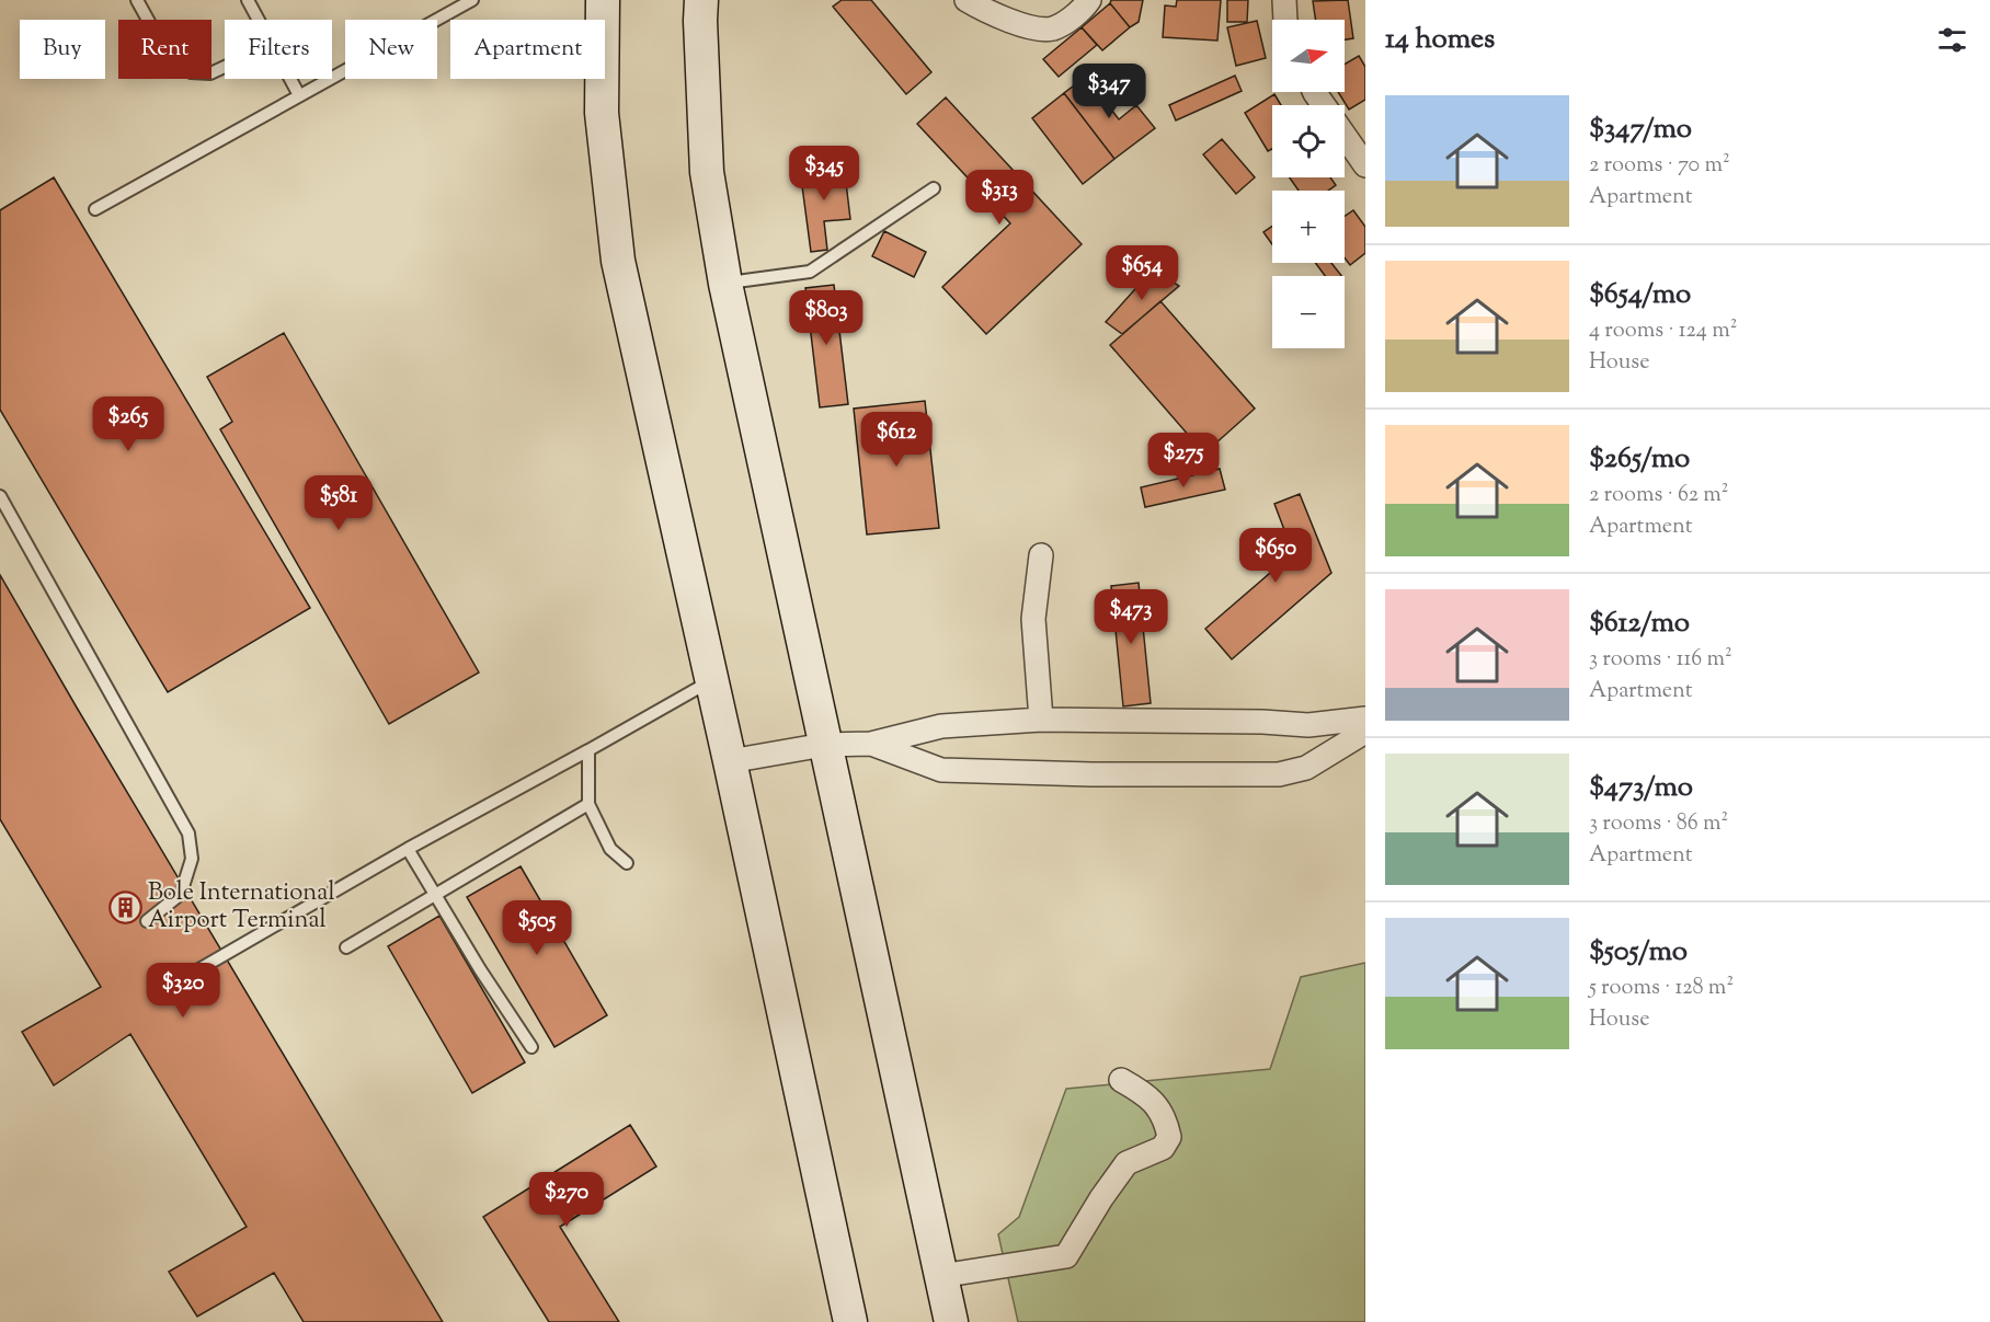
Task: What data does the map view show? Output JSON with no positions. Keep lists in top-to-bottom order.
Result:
{
  "places": {
    "building": ["Bole International Airport Terminal"]
  },
  "north": "right",
  "page": {
    "heading": "14 homes",
    "map_buttons": ["+", "−"],
    "chip": [
      "Buy",
      "Rent",
      "Filters",
      "New",
      "Apartment"
    ],
    "price": [
      "$347",
      "$345",
      "$313",
      "$654",
      "$803",
      "$265",
      "$612",
      "$275",
      "$581",
      "$650",
      "$473",
      "$505",
      "$320",
      "$270"
    ],
    "list": [
      {
        "name": "$347/mo",
        "note": "2 rooms · 70 m² · Apartment"
      },
      {
        "name": "$654/mo",
        "note": "4 rooms · 124 m² · House"
      },
      {
        "name": "$265/mo",
        "note": "2 rooms · 62 m² · Apartment"
      },
      {
        "name": "$612/mo",
        "note": "3 rooms · 116 m² · Apartment"
      },
      {
        "name": "$473/mo",
        "note": "3 rooms · 86 m² · Apartment"
      },
      {
        "name": "$505/mo",
        "note": "5 rooms · 128 m² · House"
      }
    ]
  }
}
